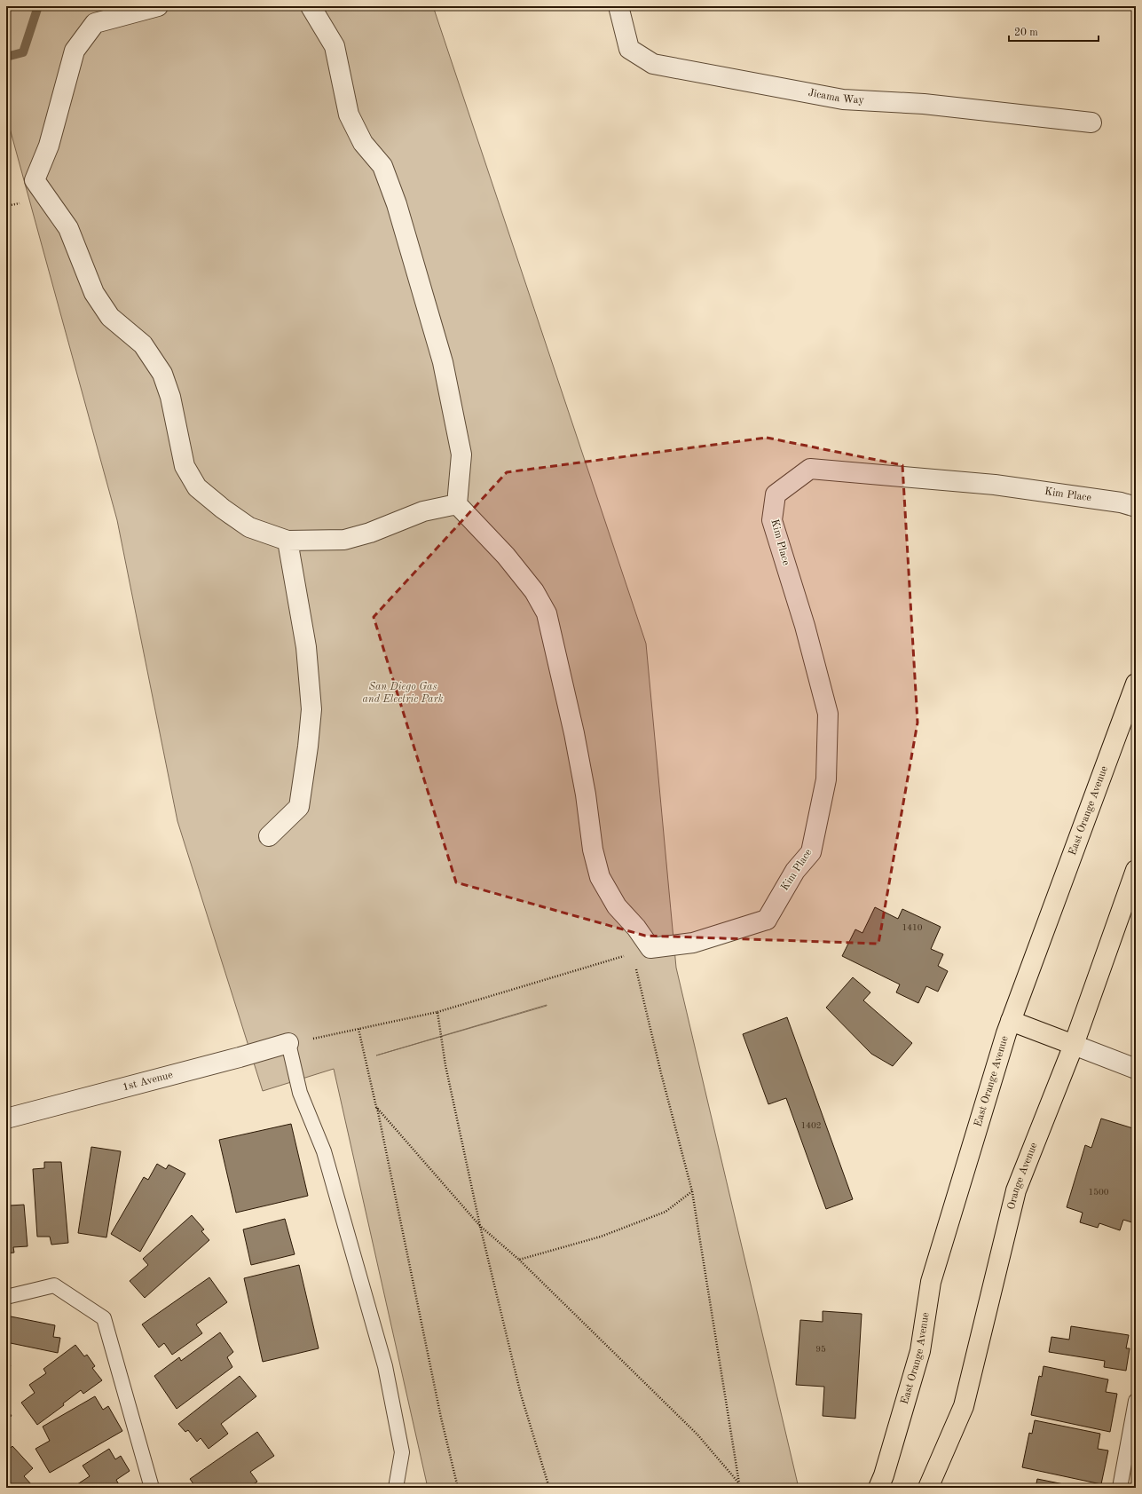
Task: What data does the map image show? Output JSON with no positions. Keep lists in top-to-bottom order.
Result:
{
  "streets": {
    "main road": ["East Orange Avenue", "Orange Avenue"],
    "street": ["Jicama Way", "Kim Place", "1st Avenue"]
  },
  "parks": ["San Diego Gas and Electric Park"],
  "house_numbers": [
    "1410",
    "1402",
    "1500",
    "95"
  ],
  "scale_bar": "20 m"
}
